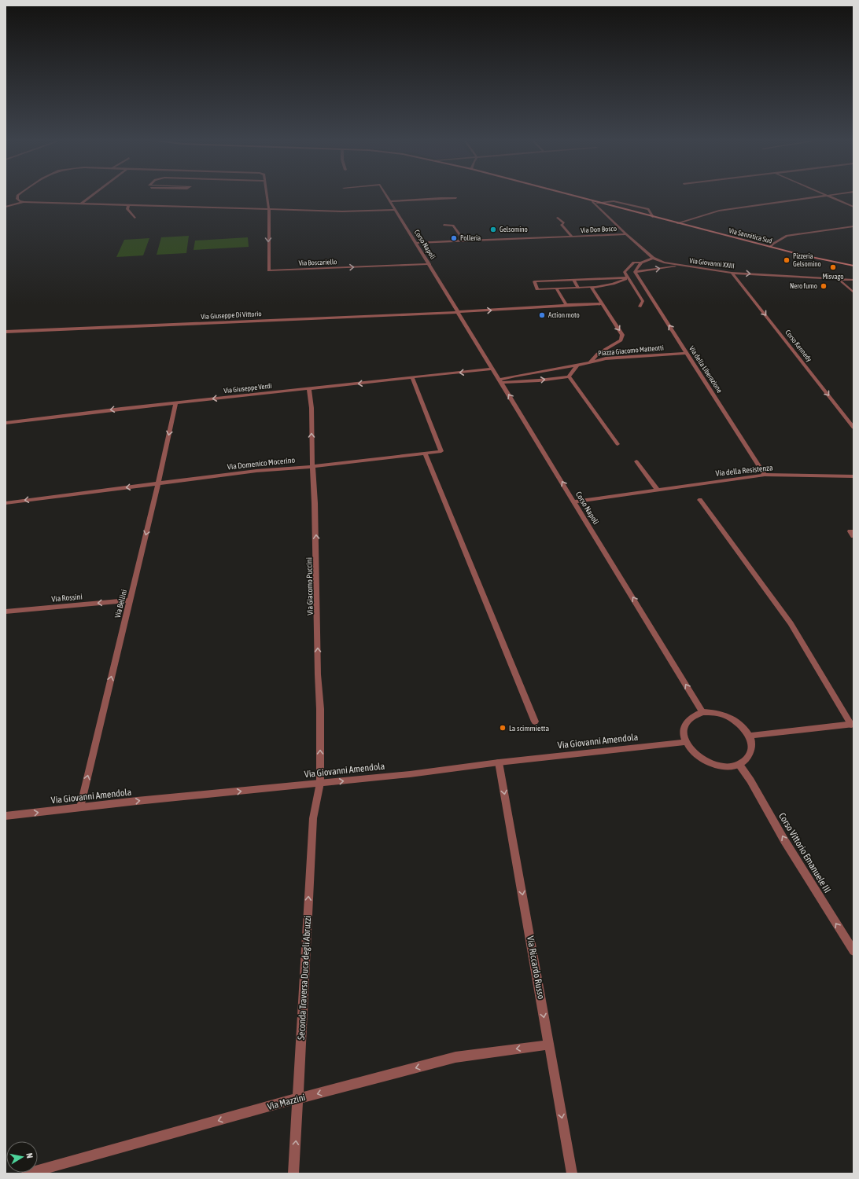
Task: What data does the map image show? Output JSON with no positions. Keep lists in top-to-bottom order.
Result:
{
  "streets": {
    "main road": ["Via Sannitica Sud"],
    "street": [
      "Via Don Bosco",
      "Corso Napoli",
      "Via Boscariello",
      "Via Giovanni XXIII",
      "Via Giuseppe Di Vittorio",
      "Corso Kennedy",
      "Piazza Giacomo Matteotti",
      "Via della Liberazione",
      "Via Giuseppe Verdi",
      "Via Domenico Mocerino",
      "Via della Resistenza",
      "Via Giacomo Puccini",
      "Via Rossini",
      "Via Bellini",
      "Via Giovanni Amendola",
      "Corso Vittorio Emanuele III",
      "Via Riccardo Russo",
      "Seconda Traversa Duca degli Abruzzi",
      "Via Mazzini"
    ]
  },
  "crossings": [
    ["Via Don Bosco", "Corso Napoli"],
    ["Via Don Bosco", "Via Giovanni XXIII"],
    ["Via Sannitica Sud", "Via Giovanni XXIII"],
    ["Corso Napoli", "Via Boscariello"],
    ["Corso Napoli", "Via Giuseppe Di Vittorio"],
    ["Corso Napoli", "Piazza Giacomo Matteotti"],
    ["Corso Napoli", "Via Giuseppe Verdi"],
    ["Corso Napoli", "Via della Resistenza"],
    ["Corso Napoli", "Via Giovanni Amendola"],
    ["Corso Napoli", "Corso Vittorio Emanuele III"],
    ["Via Giovanni XXIII", "Corso Kennedy"],
    ["Piazza Giacomo Matteotti", "Via della Liberazione"],
    ["Via della Liberazione", "Via della Resistenza"],
    ["Via Giuseppe Verdi", "Via Domenico Mocerino"],
    ["Via Giuseppe Verdi", "Via Giacomo Puccini"],
    ["Via Giuseppe Verdi", "Via Bellini"],
    ["Via Domenico Mocerino", "Via Giacomo Puccini"],
    ["Via Domenico Mocerino", "Via Bellini"],
    ["Via Giacomo Puccini", "Via Giovanni Amendola"],
    ["Via Giacomo Puccini", "Seconda Traversa Duca degli Abruzzi"],
    ["Via Rossini", "Via Bellini"],
    ["Via Bellini", "Via Giovanni Amendola"],
    ["Via Giovanni Amendola", "Corso Vittorio Emanuele III"],
    ["Via Giovanni Amendola", "Via Riccardo Russo"],
    ["Via Giovanni Amendola", "Seconda Traversa Duca degli Abruzzi"],
    ["Via Riccardo Russo", "Via Mazzini"],
    ["Seconda Traversa Duca degli Abruzzi", "Via Mazzini"]
  ],
  "one_way": [
    "Corso Napoli",
    "Corso Kennedy",
    "Via della Liberazione",
    "Via Giuseppe Verdi",
    "Via Giacomo Puccini",
    "Via Rossini",
    "Via Giovanni Amendola",
    "Corso Vittorio Emanuele III",
    "Via Riccardo Russo",
    "Seconda Traversa Duca degli Abruzzi",
    "Via Mazzini"
  ],
  "places": [
    "Gelsomino",
    "Polleria",
    "Pizzeria Gelsomino",
    "Misvago",
    "Nero fumo",
    "Action moto",
    "La scimmietta"
  ],
  "north": "right"
}
